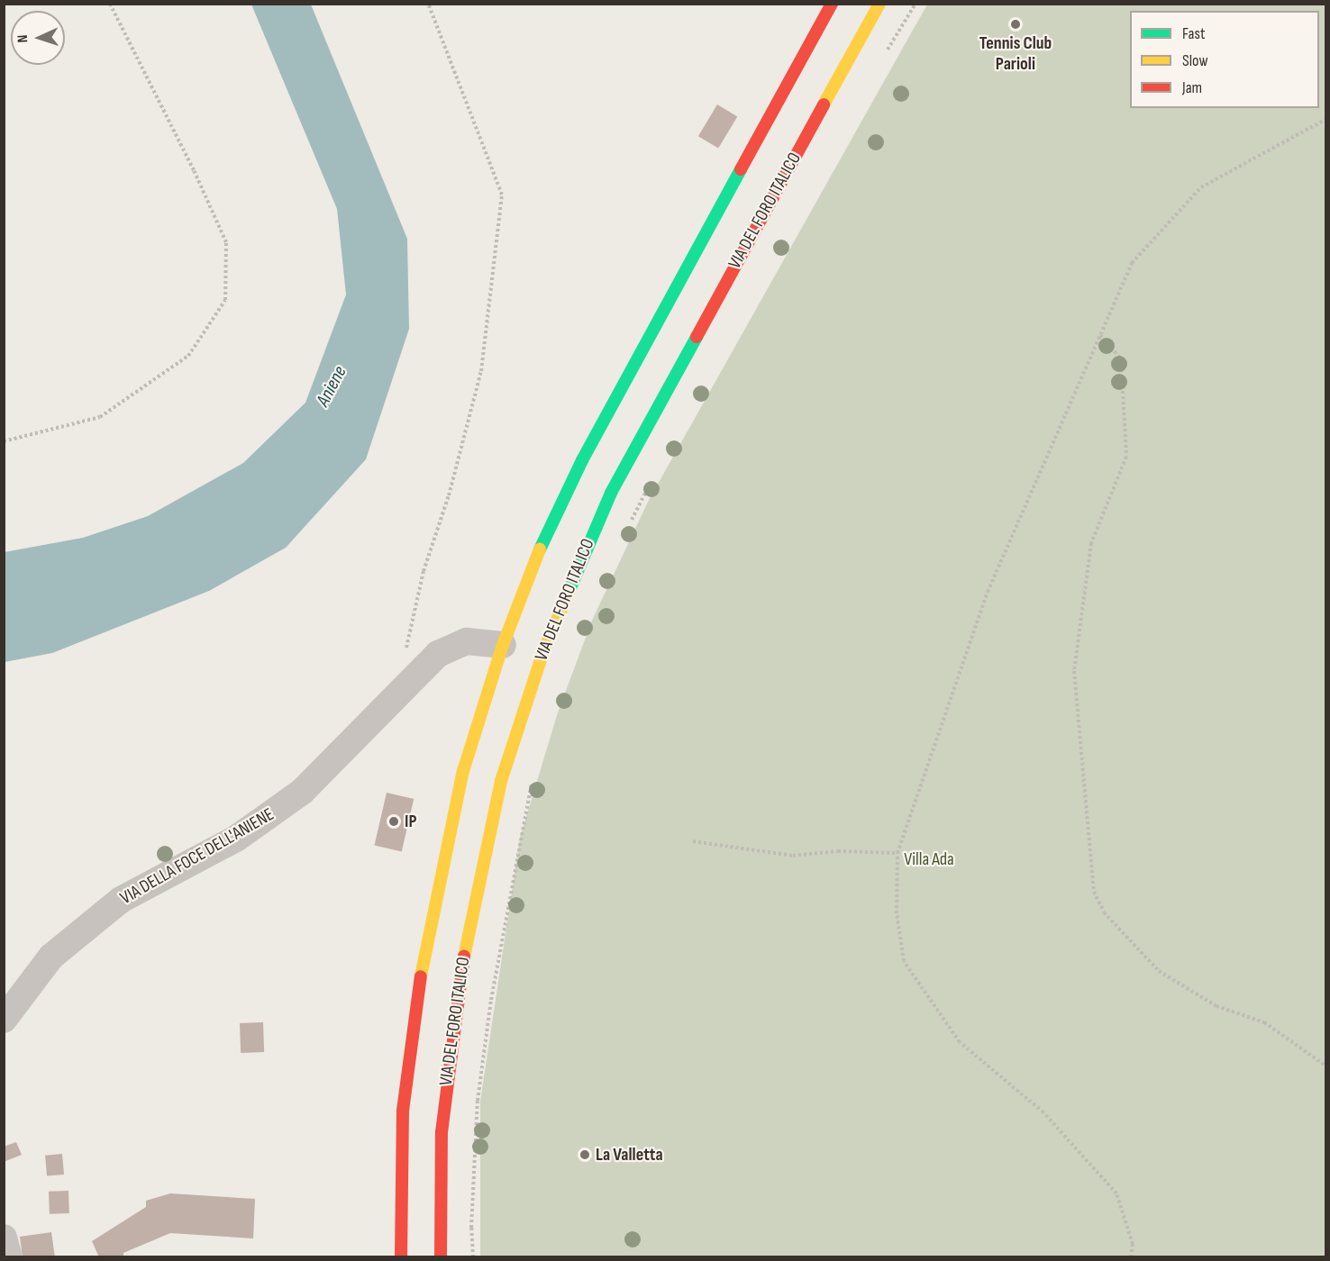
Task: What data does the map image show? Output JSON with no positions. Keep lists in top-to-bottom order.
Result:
{
  "streets": {
    "highway": ["VIA DEL FORO ITALICO"],
    "street": ["VIA DELLA FOCE DELL'ANIENE"]
  },
  "water": ["Aniene"],
  "parks": ["Villa Ada"],
  "places": ["Tennis Club Parioli", "IP", "La Valletta"],
  "legend": ["Fast", "Slow", "Jam"],
  "north": "left"
}
